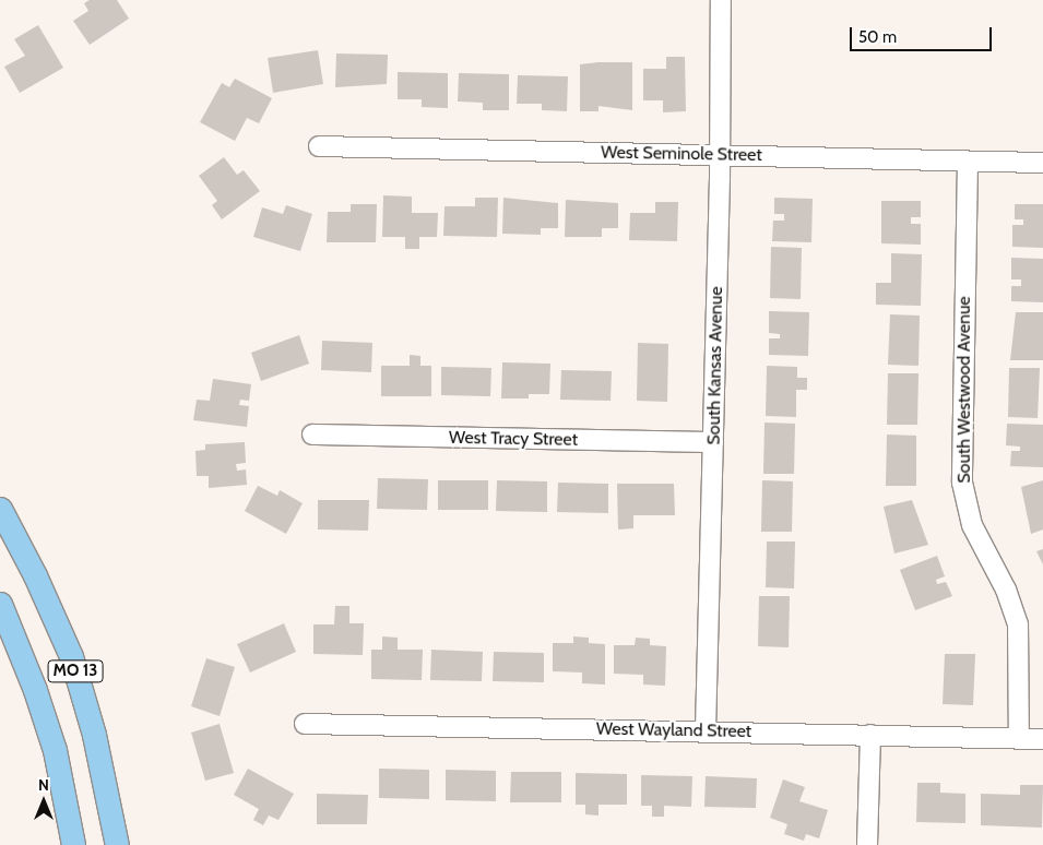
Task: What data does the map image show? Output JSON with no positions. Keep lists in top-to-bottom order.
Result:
{
  "streets": {
    "main road": ["MO 13"],
    "street": [
      "West Seminole Street",
      "South Kansas Avenue",
      "South Westwood Avenue",
      "West Tracy Street",
      "West Wayland Street"
    ]
  },
  "crossings": [
    ["West Seminole Street", "South Kansas Avenue"],
    ["West Seminole Street", "South Westwood Avenue"],
    ["South Kansas Avenue", "West Tracy Street"],
    ["South Kansas Avenue", "West Wayland Street"],
    ["South Westwood Avenue", "West Wayland Street"]
  ],
  "scale_bar": "50 m",
  "north": "top"
}
